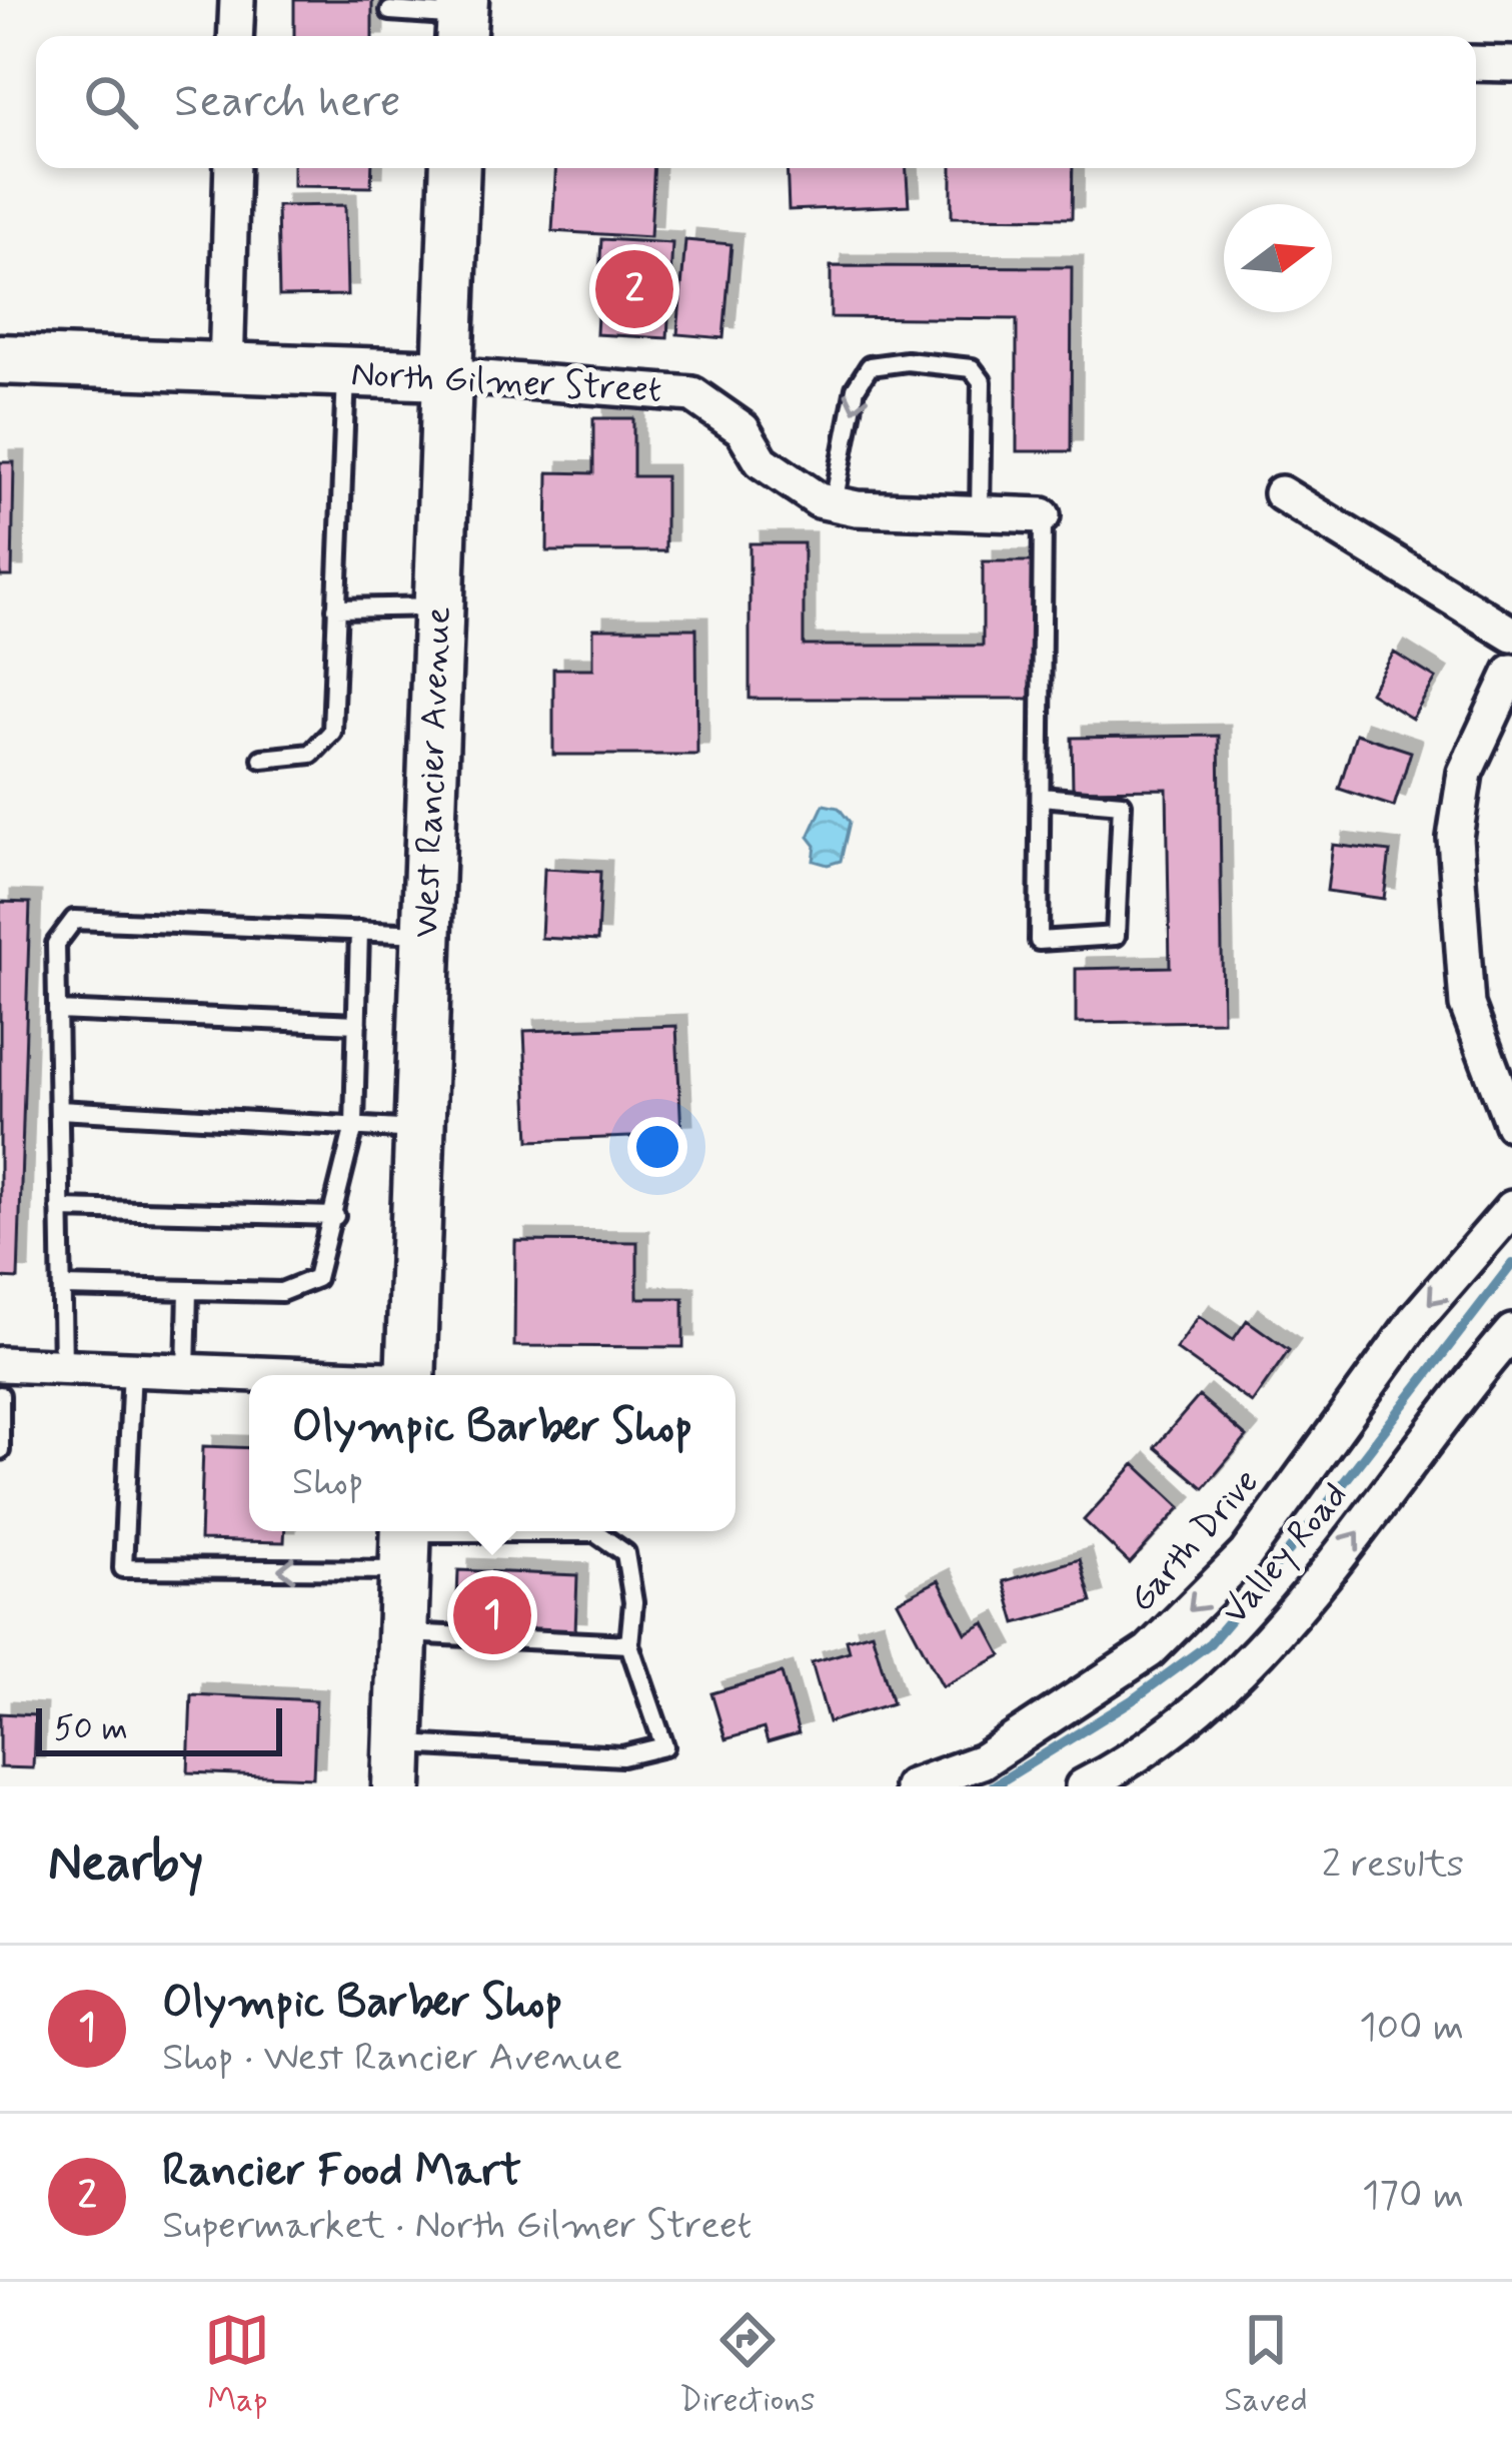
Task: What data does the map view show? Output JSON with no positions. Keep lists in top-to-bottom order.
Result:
{
  "streets": {
    "main road": ["North Gilmer Street", "West Rancier Avenue"],
    "street": ["Garth Drive", "Valley Road"]
  },
  "crossings": [
    ["North Gilmer Street", "West Rancier Avenue"]
  ],
  "one_way": ["Garth Drive", "Valley Road"],
  "scale_bar": "50 m",
  "north": "right",
  "page": {
    "search": "Search here",
    "pins": ["2", "1"],
    "popup": ["Olympic Barber Shop", "Shop"],
    "scale": "50 m",
    "heading": ["Nearby", "2 results"],
    "list": [
      {
        "mark": "1",
        "name": "Olympic Barber Shop",
        "note": "Shop · West Rancier Avenue",
        "value": "100 m"
      },
      {
        "mark": "2",
        "name": "Rancier Food Mart",
        "note": "Supermarket · North Gilmer Street",
        "value": "170 m"
      }
    ],
    "nav": ["Map", "Directions", "Saved"]
  }
}
